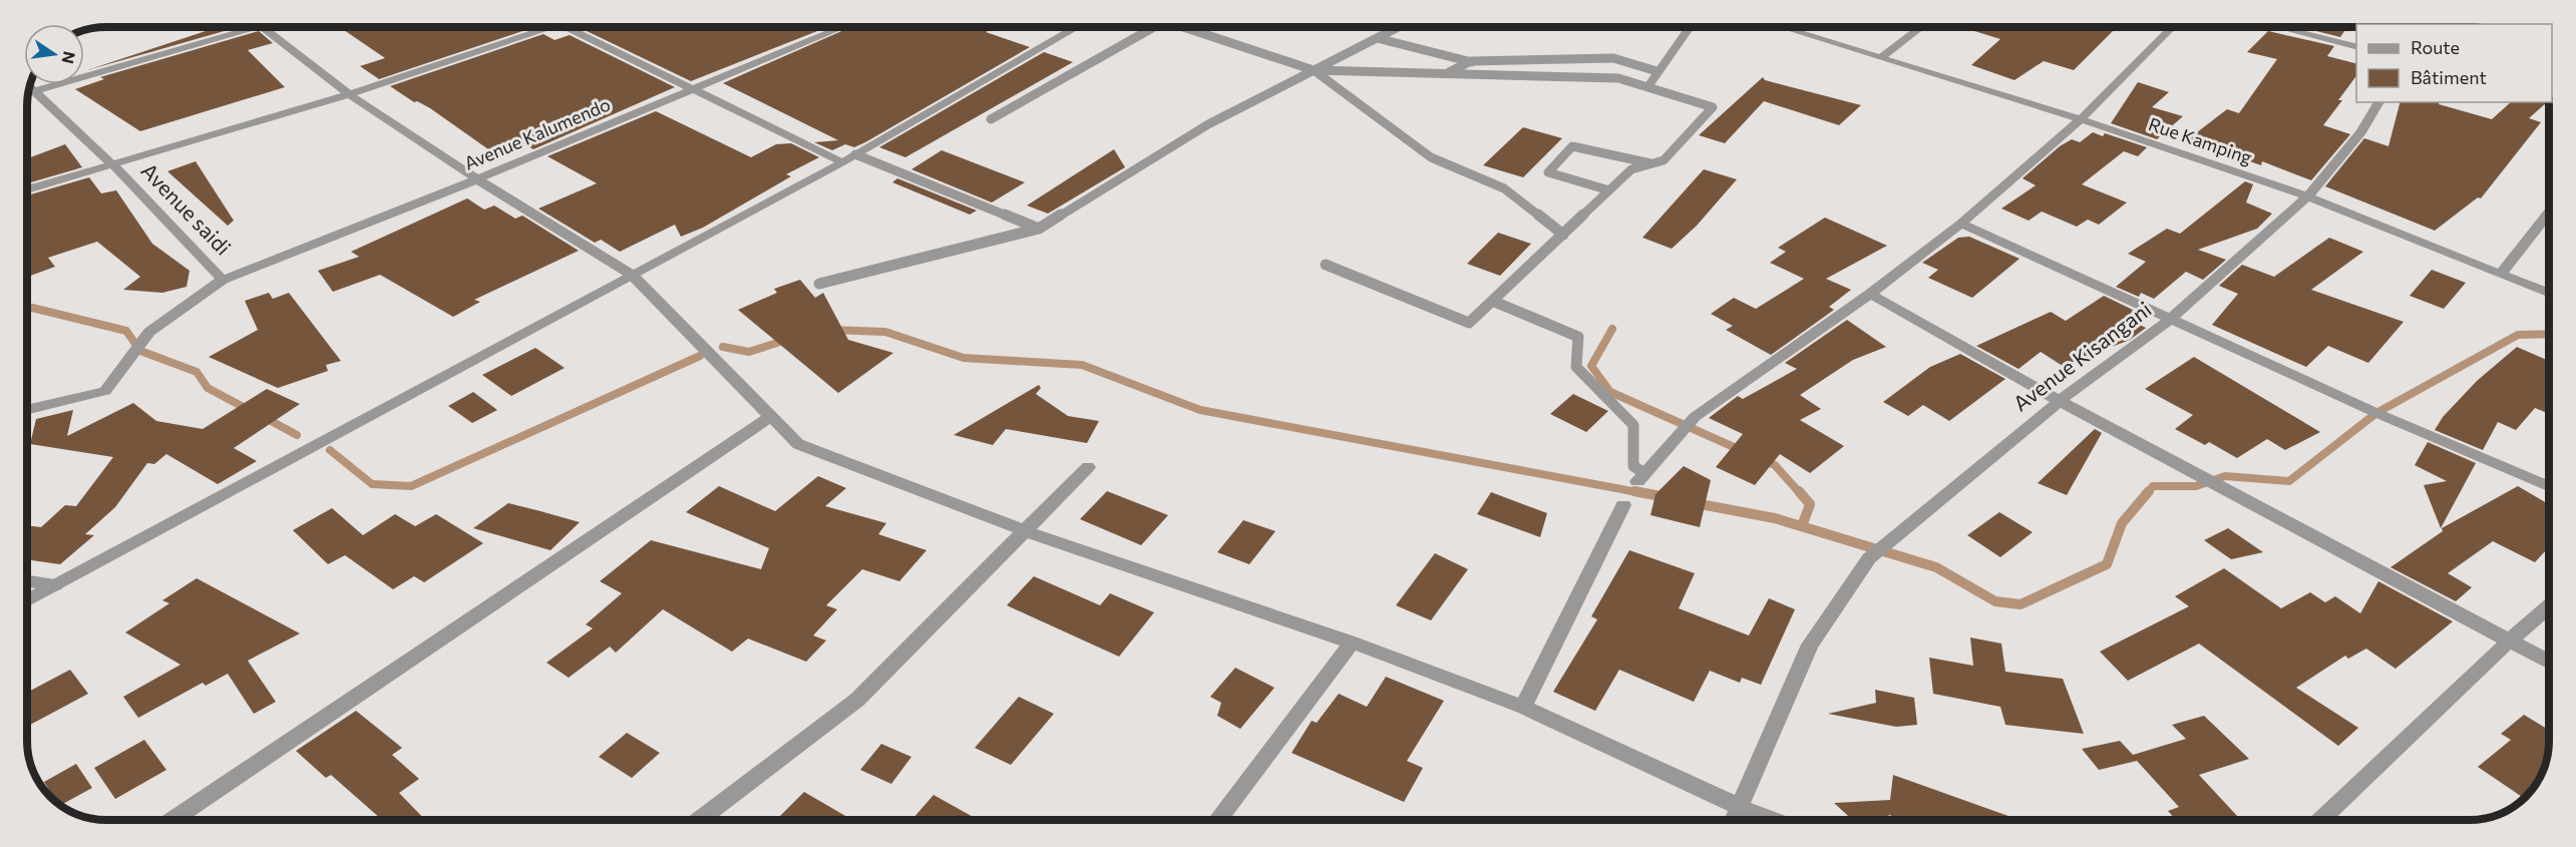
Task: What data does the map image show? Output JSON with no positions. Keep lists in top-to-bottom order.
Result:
{
  "streets": {
    "street": [
      "Avenue Kalumendo",
      "Rue Kamping",
      "Avenue saidi",
      "Avenue Kisangani"
    ]
  },
  "crossings": [
    ["Avenue Kalumendo", "Avenue saidi"],
    ["Rue Kamping", "Avenue Kisangani"]
  ],
  "legend": ["Route", "Bâtiment"],
  "north": "right"
}
